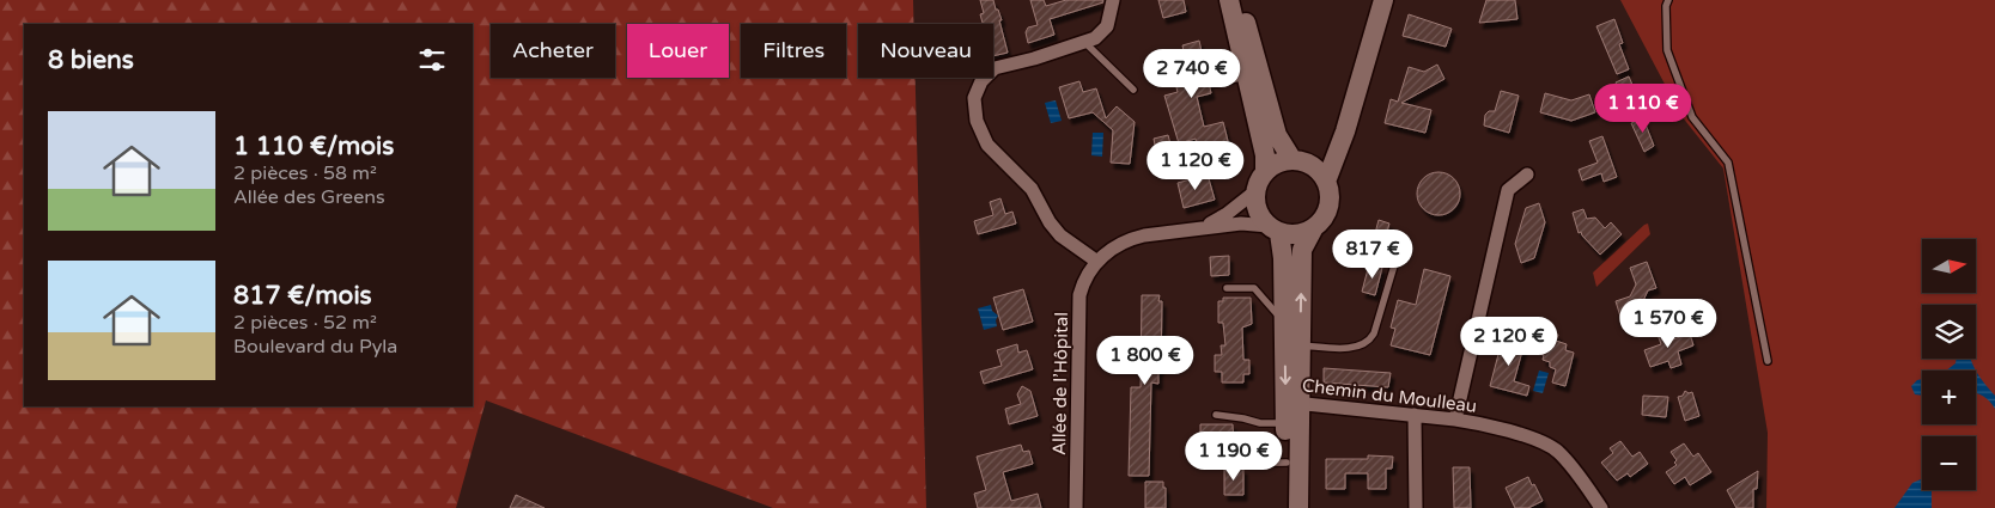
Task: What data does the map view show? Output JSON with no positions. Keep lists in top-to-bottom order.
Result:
{
  "streets": {
    "street": ["Allée de l’Hôpital", "Chemin du Moulleau"]
  },
  "north": "right",
  "page": {
    "chip": [
      "Acheter",
      "Louer",
      "Filtres",
      "Nouveau"
    ],
    "heading": "8 biens",
    "price": [
      "2 740 €",
      "1 110 €",
      "1 120 €",
      "817 €",
      "1 570 €",
      "2 120 €",
      "1 800 €",
      "1 190 €"
    ],
    "list": [
      {
        "name": "1 110 €/mois",
        "note": "2 pièces · 58 m² · Allée des Greens"
      },
      {
        "name": "817 €/mois",
        "note": "2 pièces · 52 m² · Boulevard du Pyla"
      }
    ],
    "map_buttons": ["+", "−"]
  }
}
